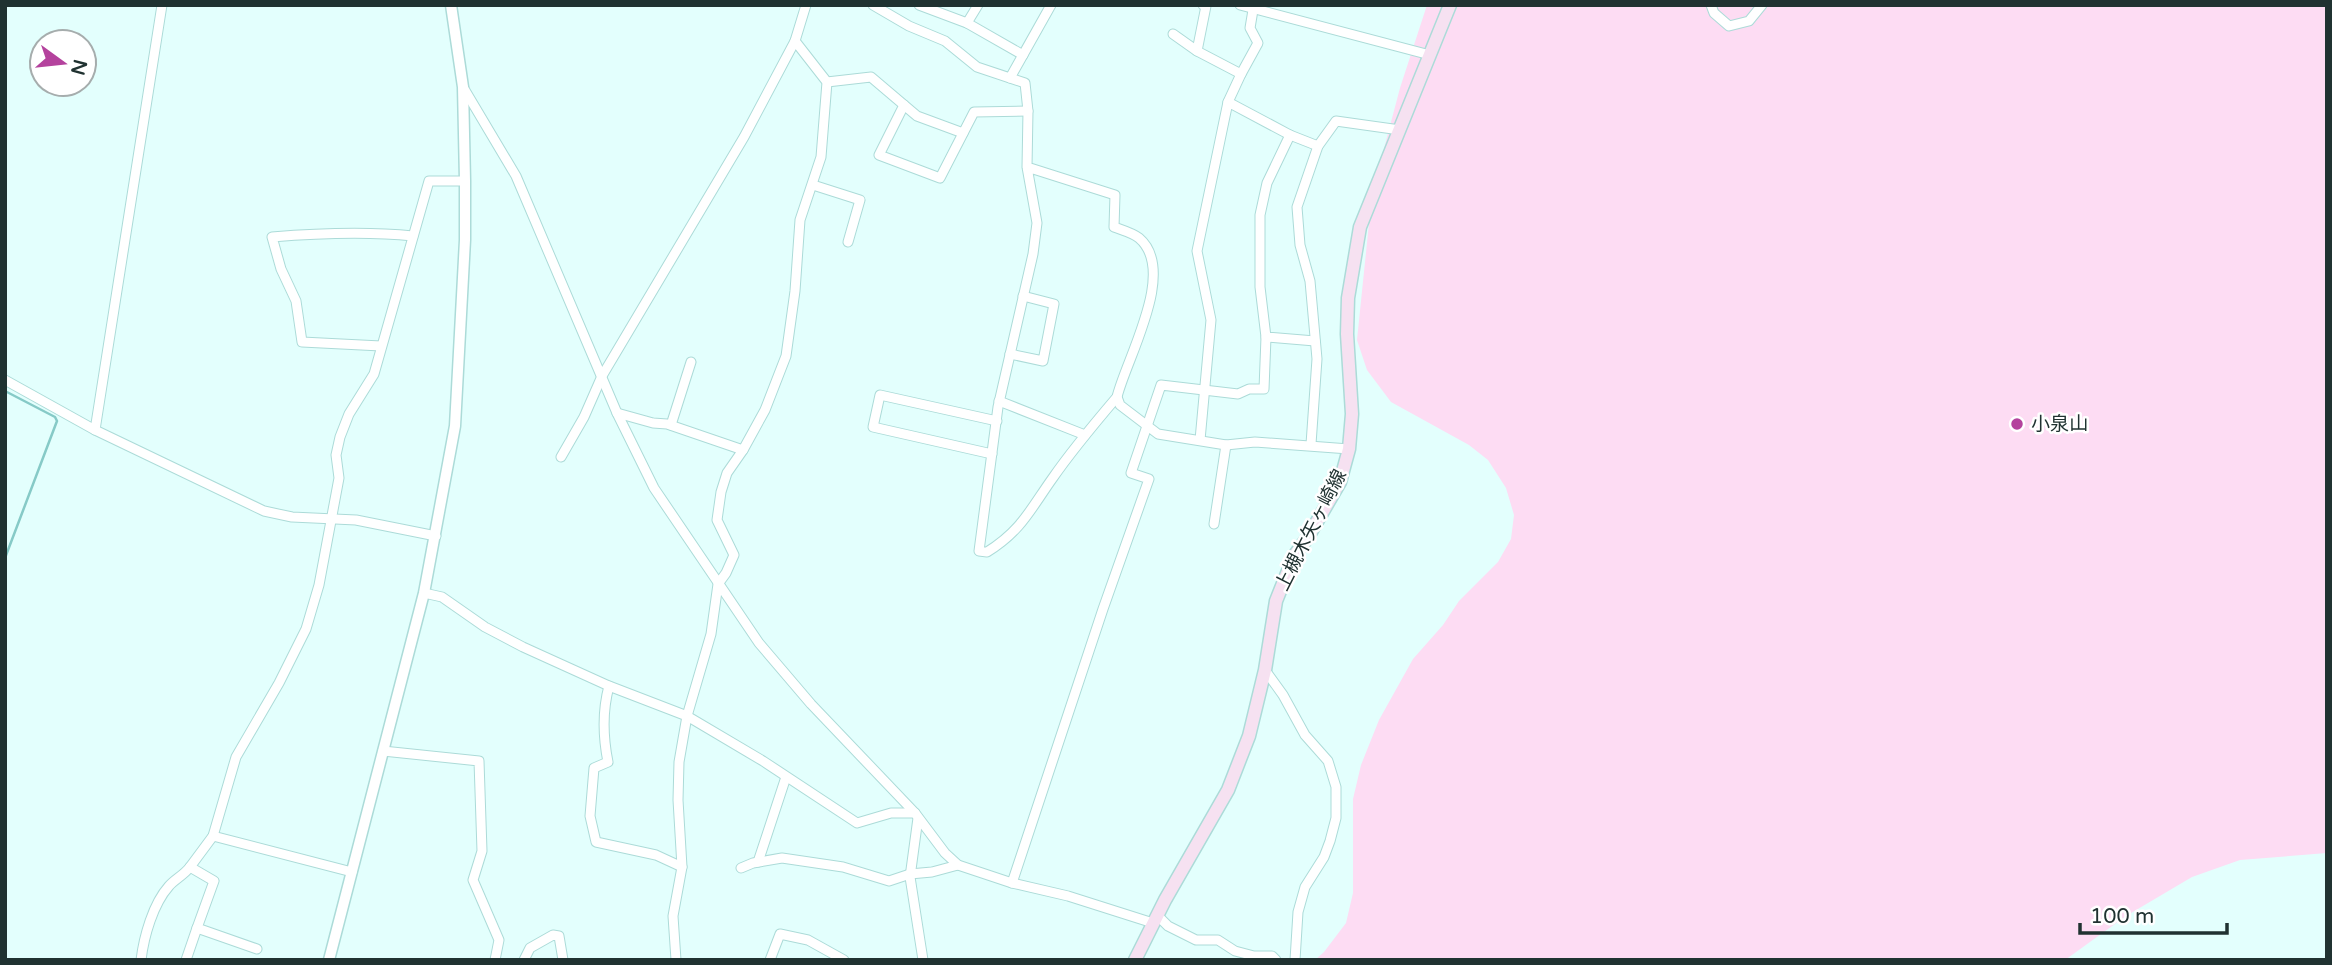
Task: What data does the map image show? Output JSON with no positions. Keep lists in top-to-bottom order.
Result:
{
  "streets": {
    "main road": ["上槻木矢ヶ崎線"]
  },
  "places": ["小泉山"],
  "scale_bar": "100 m",
  "north": "right"
}
